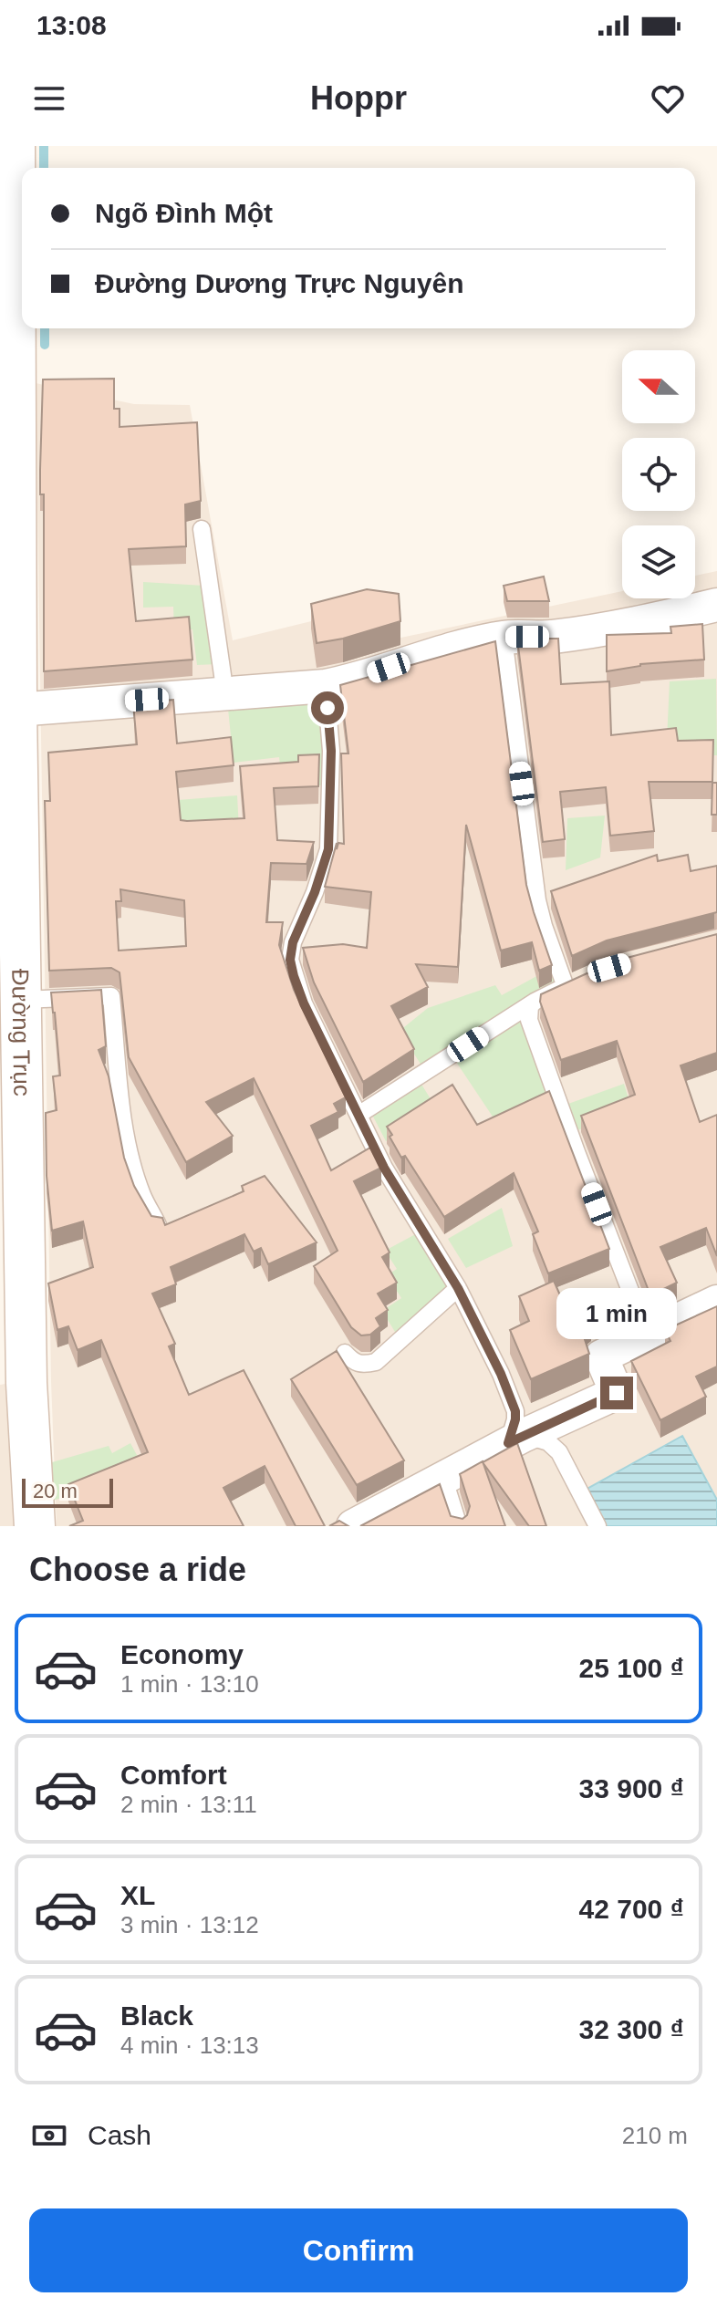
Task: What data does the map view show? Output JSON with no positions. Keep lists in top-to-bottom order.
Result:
{
  "streets": {
    "street": ["Đường Trục"]
  },
  "scale_bar": "20 m",
  "north": "left",
  "page": {
    "status": "13:08",
    "header": "Hoppr",
    "banner": ["Ngõ Đình Một", "Đường Dương Trực Nguyên"],
    "bubble": "1 min",
    "scale": "20 m",
    "heading": "Choose a ride",
    "list": [
      {
        "name": "Economy",
        "note": "1 min · 13:10",
        "value": "25 100 ₫"
      },
      {
        "name": "Comfort",
        "note": "2 min · 13:11",
        "value": "33 900 ₫"
      },
      {
        "name": "XL",
        "note": "3 min · 13:12",
        "value": "42 700 ₫"
      },
      {
        "name": "Black",
        "note": "4 min · 13:13",
        "value": "32 300 ₫"
      }
    ],
    "pay": ["Cash", "210 m"],
    "buttons": "Confirm"
  }
}
